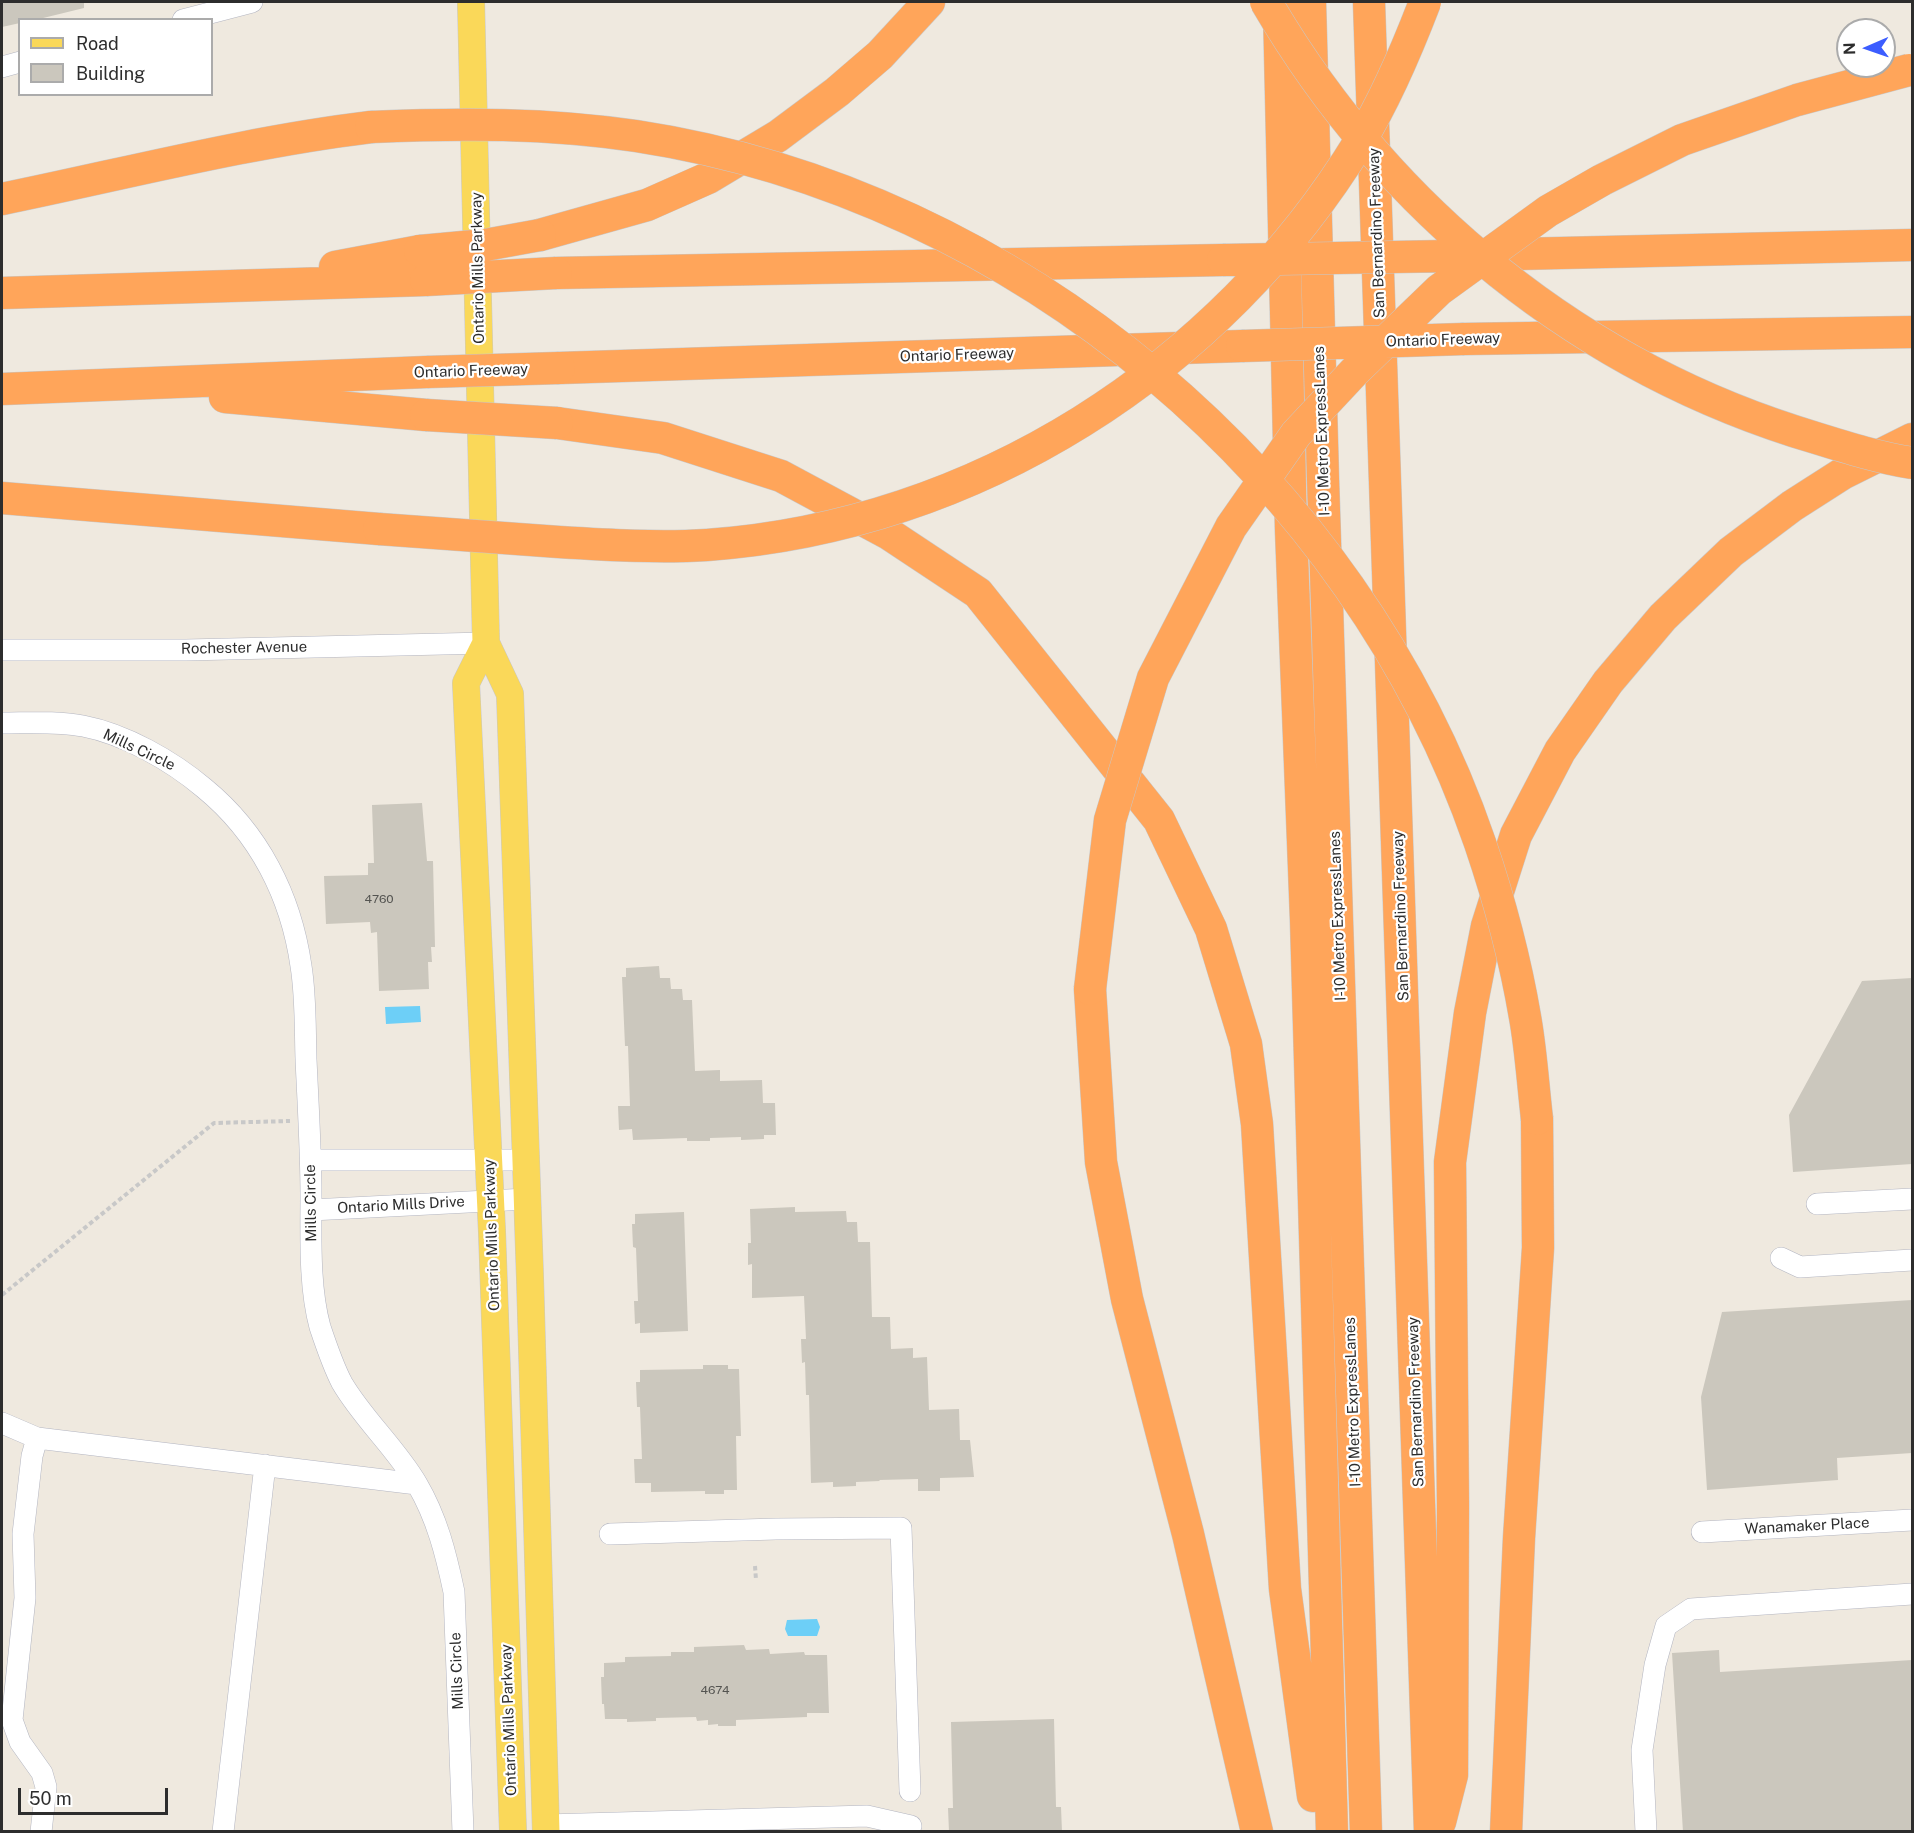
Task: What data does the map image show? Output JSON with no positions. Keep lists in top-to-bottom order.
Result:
{
  "streets": {
    "highway": ["San Bernardino Freeway", "Ontario Freeway", "I-10 Metro ExpressLanes"],
    "main road": ["Ontario Mills Parkway"],
    "street": [
      "Rochester Avenue",
      "Mills Circle",
      "Ontario Mills Drive",
      "Wanamaker Place"
    ]
  },
  "crossings": [
    ["Ontario Mills Parkway", "Rochester Avenue"],
    ["Ontario Mills Parkway", "Ontario Mills Drive"],
    ["Mills Circle", "Ontario Mills Drive"]
  ],
  "house_numbers": ["4760", "4674"],
  "legend": ["Road", "Building"],
  "scale_bar": "50 m",
  "north": "left"
}
